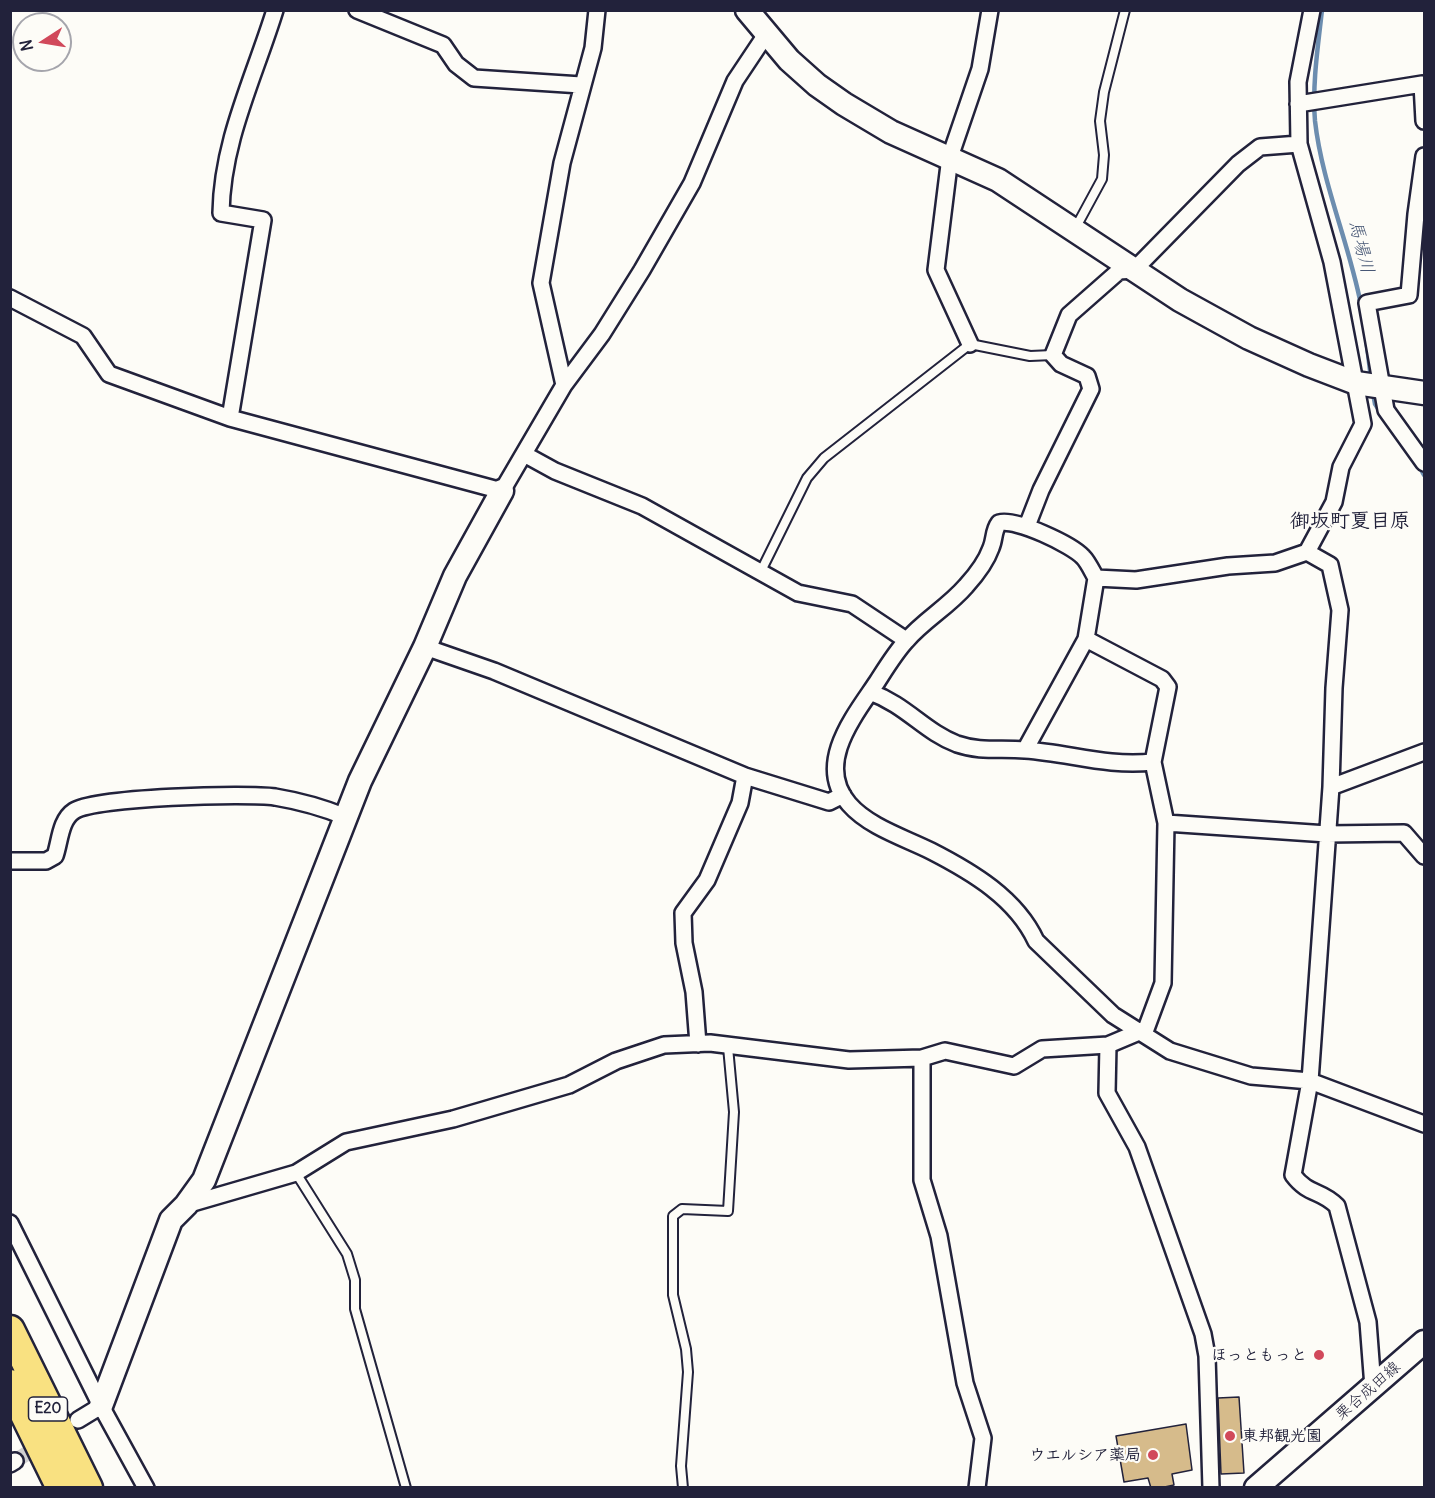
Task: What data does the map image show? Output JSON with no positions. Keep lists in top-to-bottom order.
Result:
{
  "streets": {
    "highway": ["E20"],
    "street": ["栗合成田線"]
  },
  "districts": ["御坂町夏目原"],
  "water": ["馬場川"],
  "places": ["ほっともっと", "東邦観光園", "ウエルシア薬局"],
  "north": "left"
}
